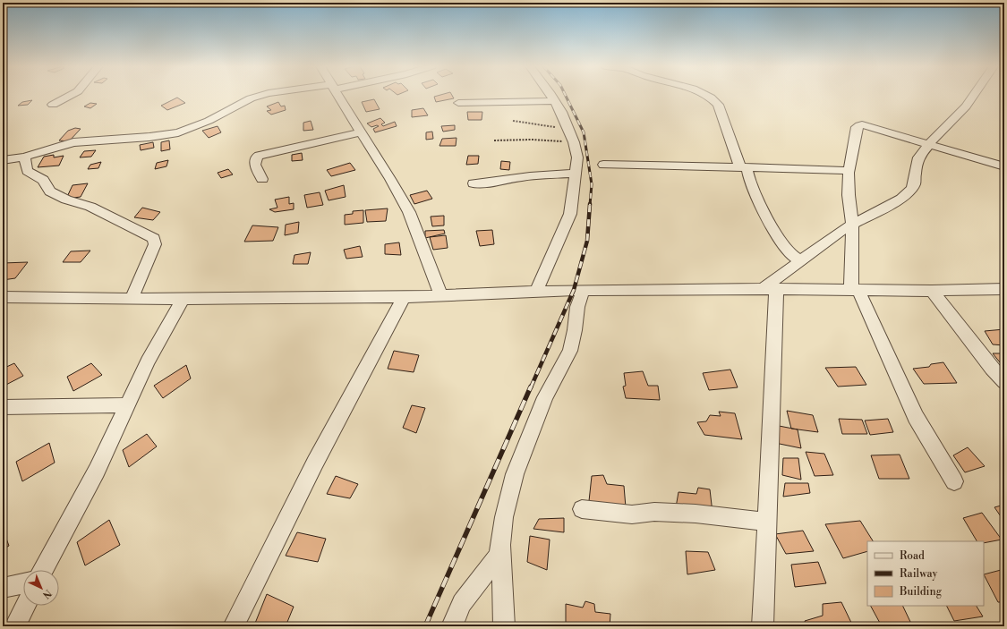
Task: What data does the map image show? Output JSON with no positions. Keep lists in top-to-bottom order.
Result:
{
  "legend": ["Road", "Railway", "Building"],
  "north": "bottom right"
}
